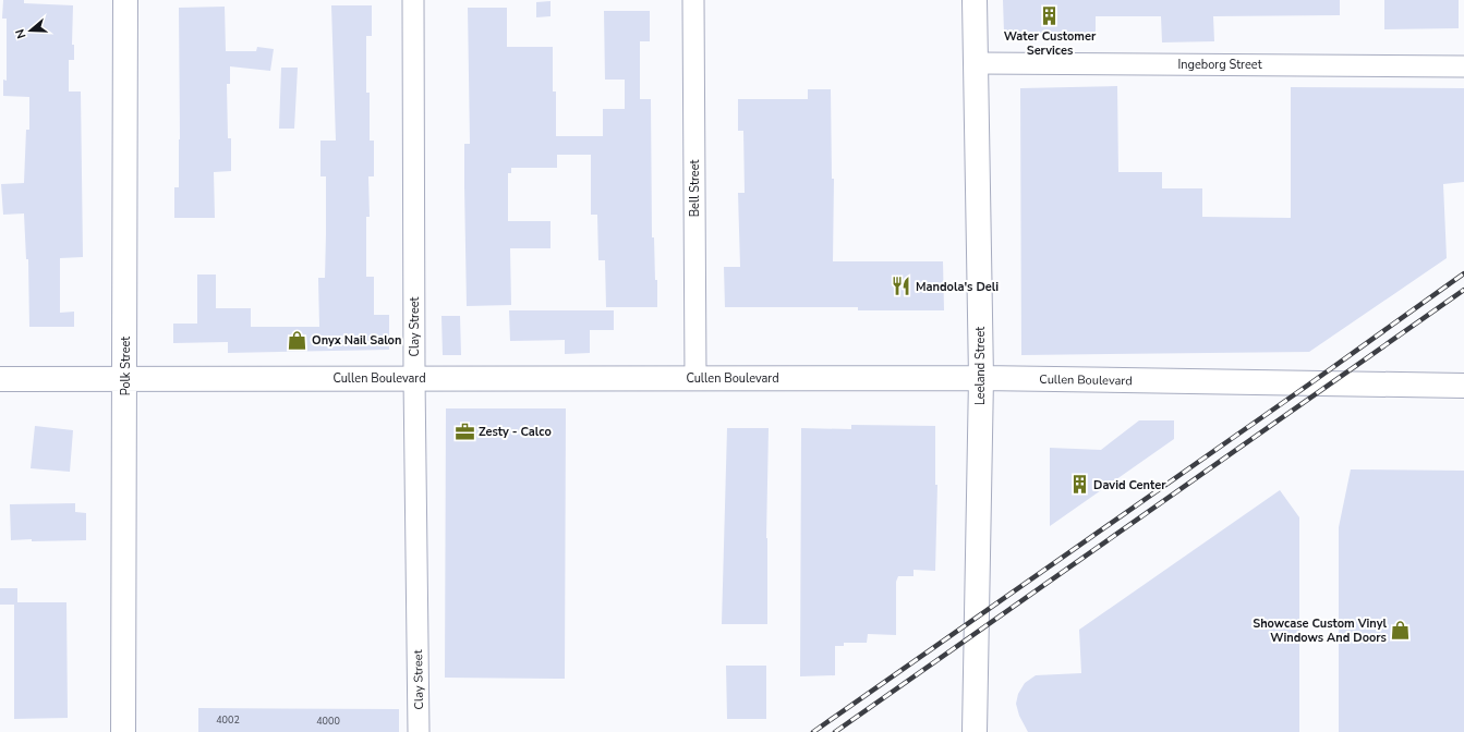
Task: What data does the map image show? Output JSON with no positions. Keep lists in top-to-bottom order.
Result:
{
  "streets": {
    "main road": ["Polk Street", "Leeland Street", "Cullen Boulevard"],
    "street": ["Ingeborg Street", "Bell Street", "Clay Street"]
  },
  "crossings": [
    ["Ingeborg Street", "Leeland Street"],
    ["Bell Street", "Cullen Boulevard"],
    ["Clay Street", "Cullen Boulevard"],
    ["Polk Street", "Cullen Boulevard"],
    ["Leeland Street", "Cullen Boulevard"]
  ],
  "places": {
    "building": ["Water Customer Services", "David Center"],
    "restaurant": ["Mandola's Deli"],
    "shop": ["Onyx Nail Salon", "Showcase Custom Vinyl Windows And Doors"],
    "office": ["Zesty - Calco"]
  },
  "house_numbers": ["4002", "4000"],
  "north": "left"
}
